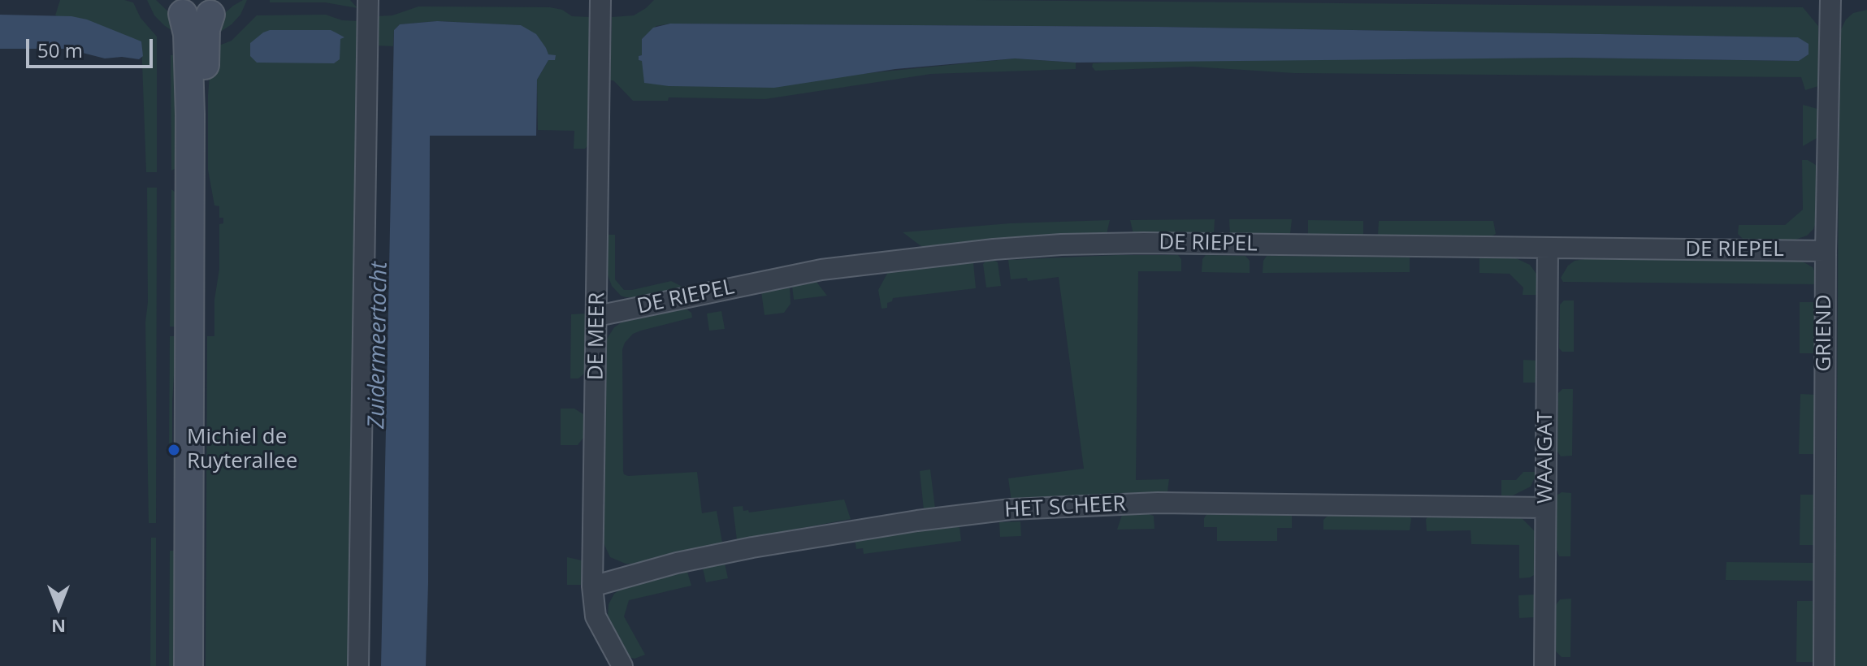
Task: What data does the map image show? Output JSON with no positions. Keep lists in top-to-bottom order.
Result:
{
  "streets": {
    "street": [
      "DE RIEPEL",
      "GRIEND",
      "DE MEER",
      "WAAIGAT",
      "HET SCHEER"
    ]
  },
  "crossings": [
    ["DE RIEPEL", "GRIEND"],
    ["DE RIEPEL", "DE MEER"],
    ["DE RIEPEL", "WAAIGAT"],
    ["DE MEER", "HET SCHEER"],
    ["WAAIGAT", "HET SCHEER"]
  ],
  "water": ["Zuidermeertocht"],
  "places": ["Michiel de Ruyterallee"],
  "scale_bar": "50 m",
  "north": "bottom"
}
